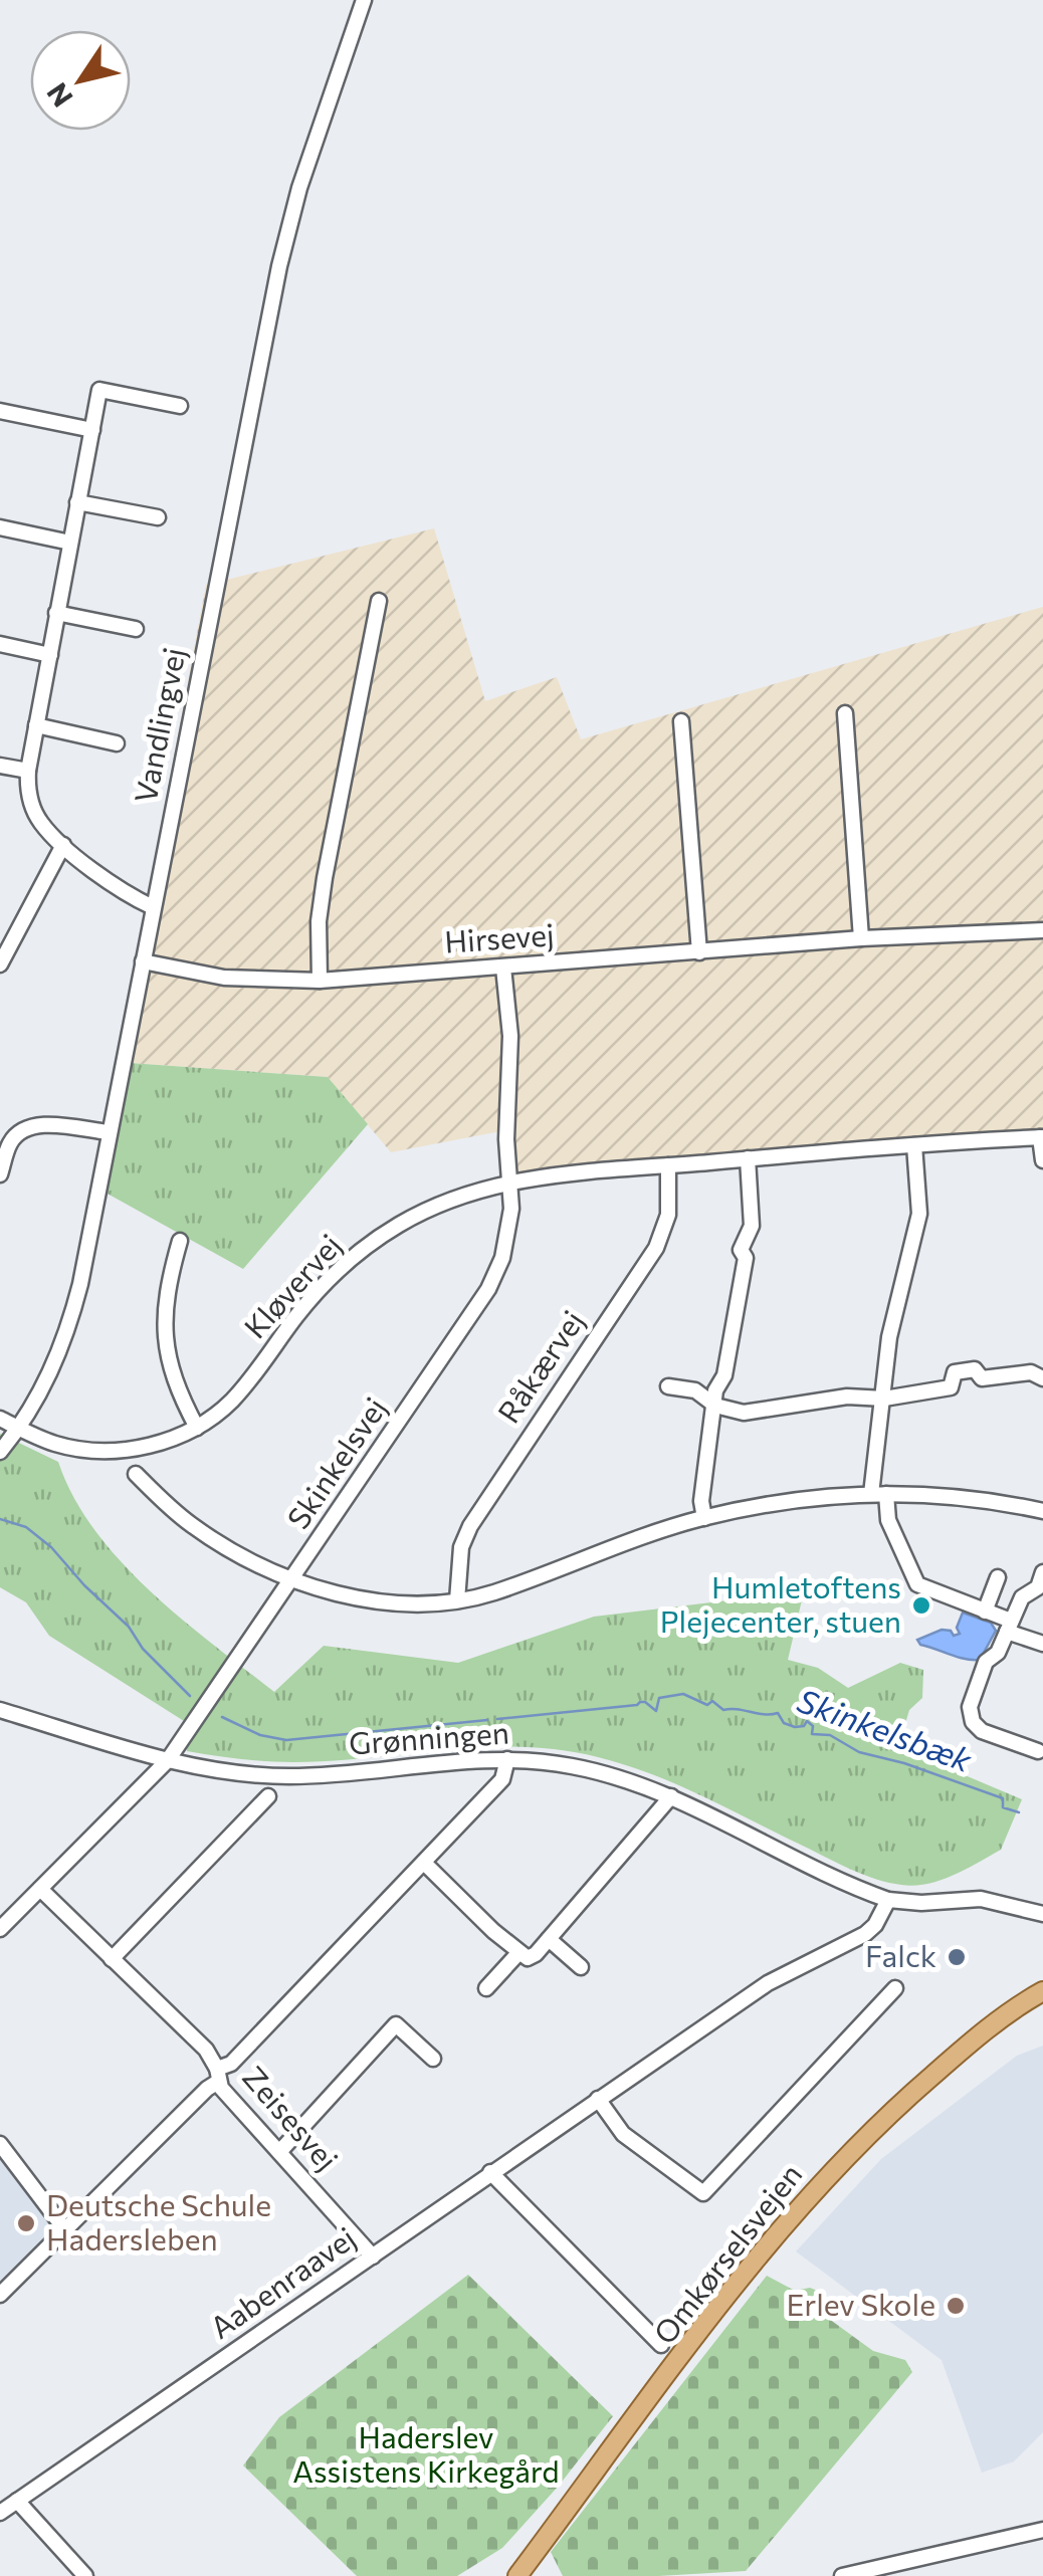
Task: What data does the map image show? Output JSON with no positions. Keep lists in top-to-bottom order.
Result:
{
  "streets": {
    "main road": ["Omkørselsvejen"],
    "street": [
      "Vandlingvej",
      "Hirsevej",
      "Kløvervej",
      "Råkærvej",
      "Skinkelsvej",
      "Grønningen",
      "Zeisesvej",
      "Aabenraavej"
    ]
  },
  "crossings": [
    ["Vandlingvej", "Hirsevej"],
    ["Vandlingvej", "Kløvervej"],
    ["Hirsevej", "Skinkelsvej"],
    ["Kløvervej", "Råkærvej"],
    ["Kløvervej", "Skinkelsvej"],
    ["Skinkelsvej", "Grønningen"],
    ["Skinkelsvej", "Zeisesvej"],
    ["Grønningen", "Aabenraavej"],
    ["Zeisesvej", "Aabenraavej"]
  ],
  "water": ["Skinkelsbæk"],
  "parks": ["Haderslev Assistens Kirkegård"],
  "places": [
    "Humletoftens Plejecenter, stuen",
    "Falck",
    "Deutsche Schule Hadersleben",
    "Erlev Skole"
  ],
  "north": "bottom left"
}
